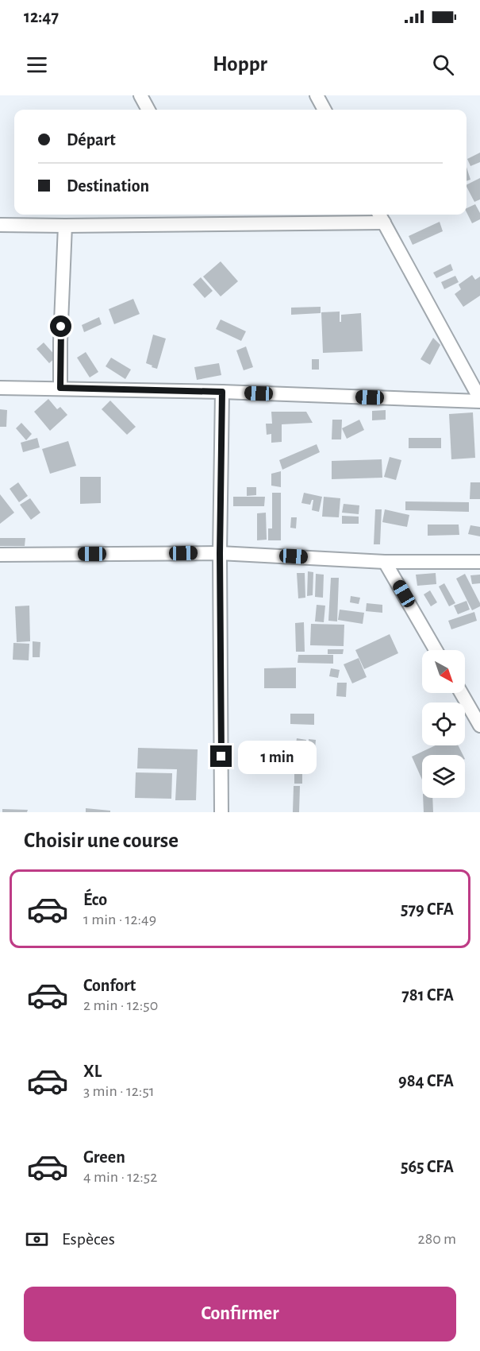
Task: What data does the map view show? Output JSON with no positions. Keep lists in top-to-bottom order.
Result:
{
  "north": "bottom right",
  "page": {
    "status": "12:47",
    "header": "Hoppr",
    "banner": ["Départ", "Destination"],
    "bubble": "1 min",
    "heading": "Choisir une course",
    "list": [
      {
        "name": "Éco",
        "note": "1 min · 12:49",
        "value": "579 CFA"
      },
      {
        "name": "Confort",
        "note": "2 min · 12:50",
        "value": "781 CFA"
      },
      {
        "name": "XL",
        "note": "3 min · 12:51",
        "value": "984 CFA"
      },
      {
        "name": "Green",
        "note": "4 min · 12:52",
        "value": "565 CFA"
      }
    ],
    "pay": ["Espèces", "280 m"],
    "buttons": "Confirmer"
  }
}
